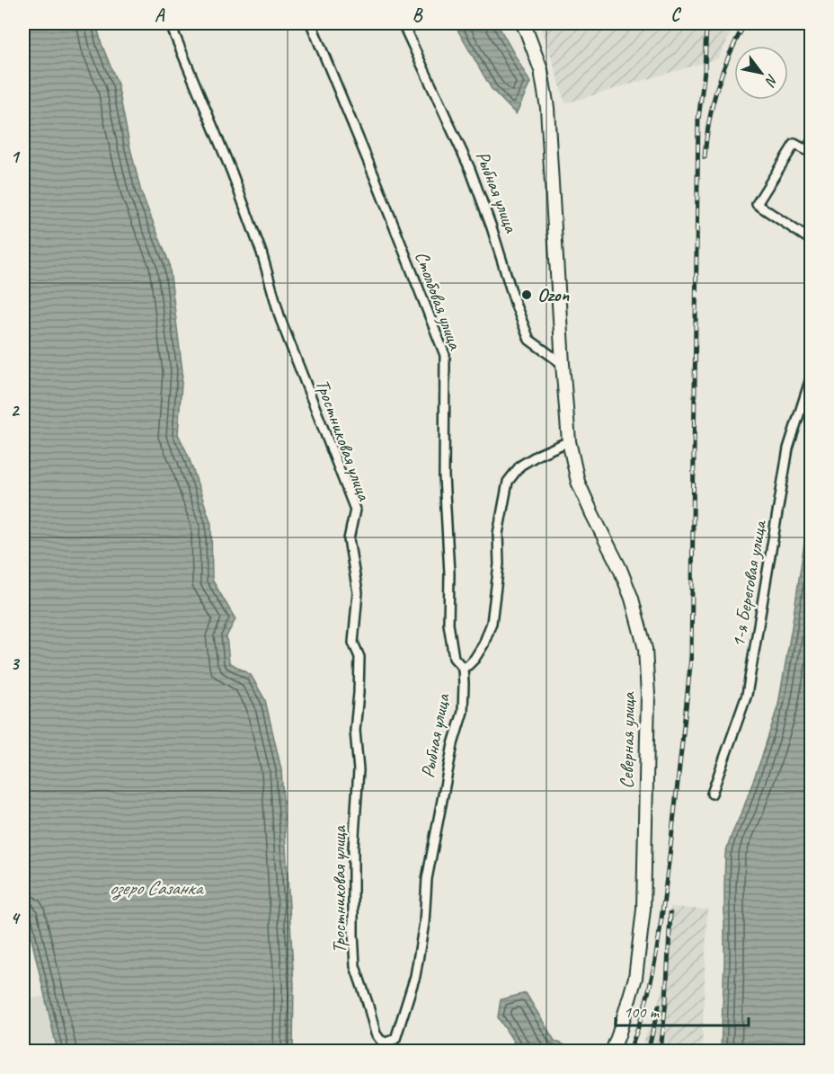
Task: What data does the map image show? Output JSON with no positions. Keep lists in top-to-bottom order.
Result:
{
  "streets": {
    "street": [
      "Рыбная улица",
      "Столбовая улица",
      "Тростниковая улица",
      "1-я Береговая улица",
      "Северная улица"
    ]
  },
  "crossings": [
    ["Рыбная улица", "Столбовая улица"],
    ["Рыбная улица", "Тростниковая улица"]
  ],
  "water": ["озеро Сазанка"],
  "places": ["Ozon"],
  "scale_bar": "100 m",
  "north": "bottom right",
  "grid": {
    "columns": ["A", "B", "C"],
    "rows": [
      "1",
      "2",
      "3",
      "4"
    ]
  }
}
